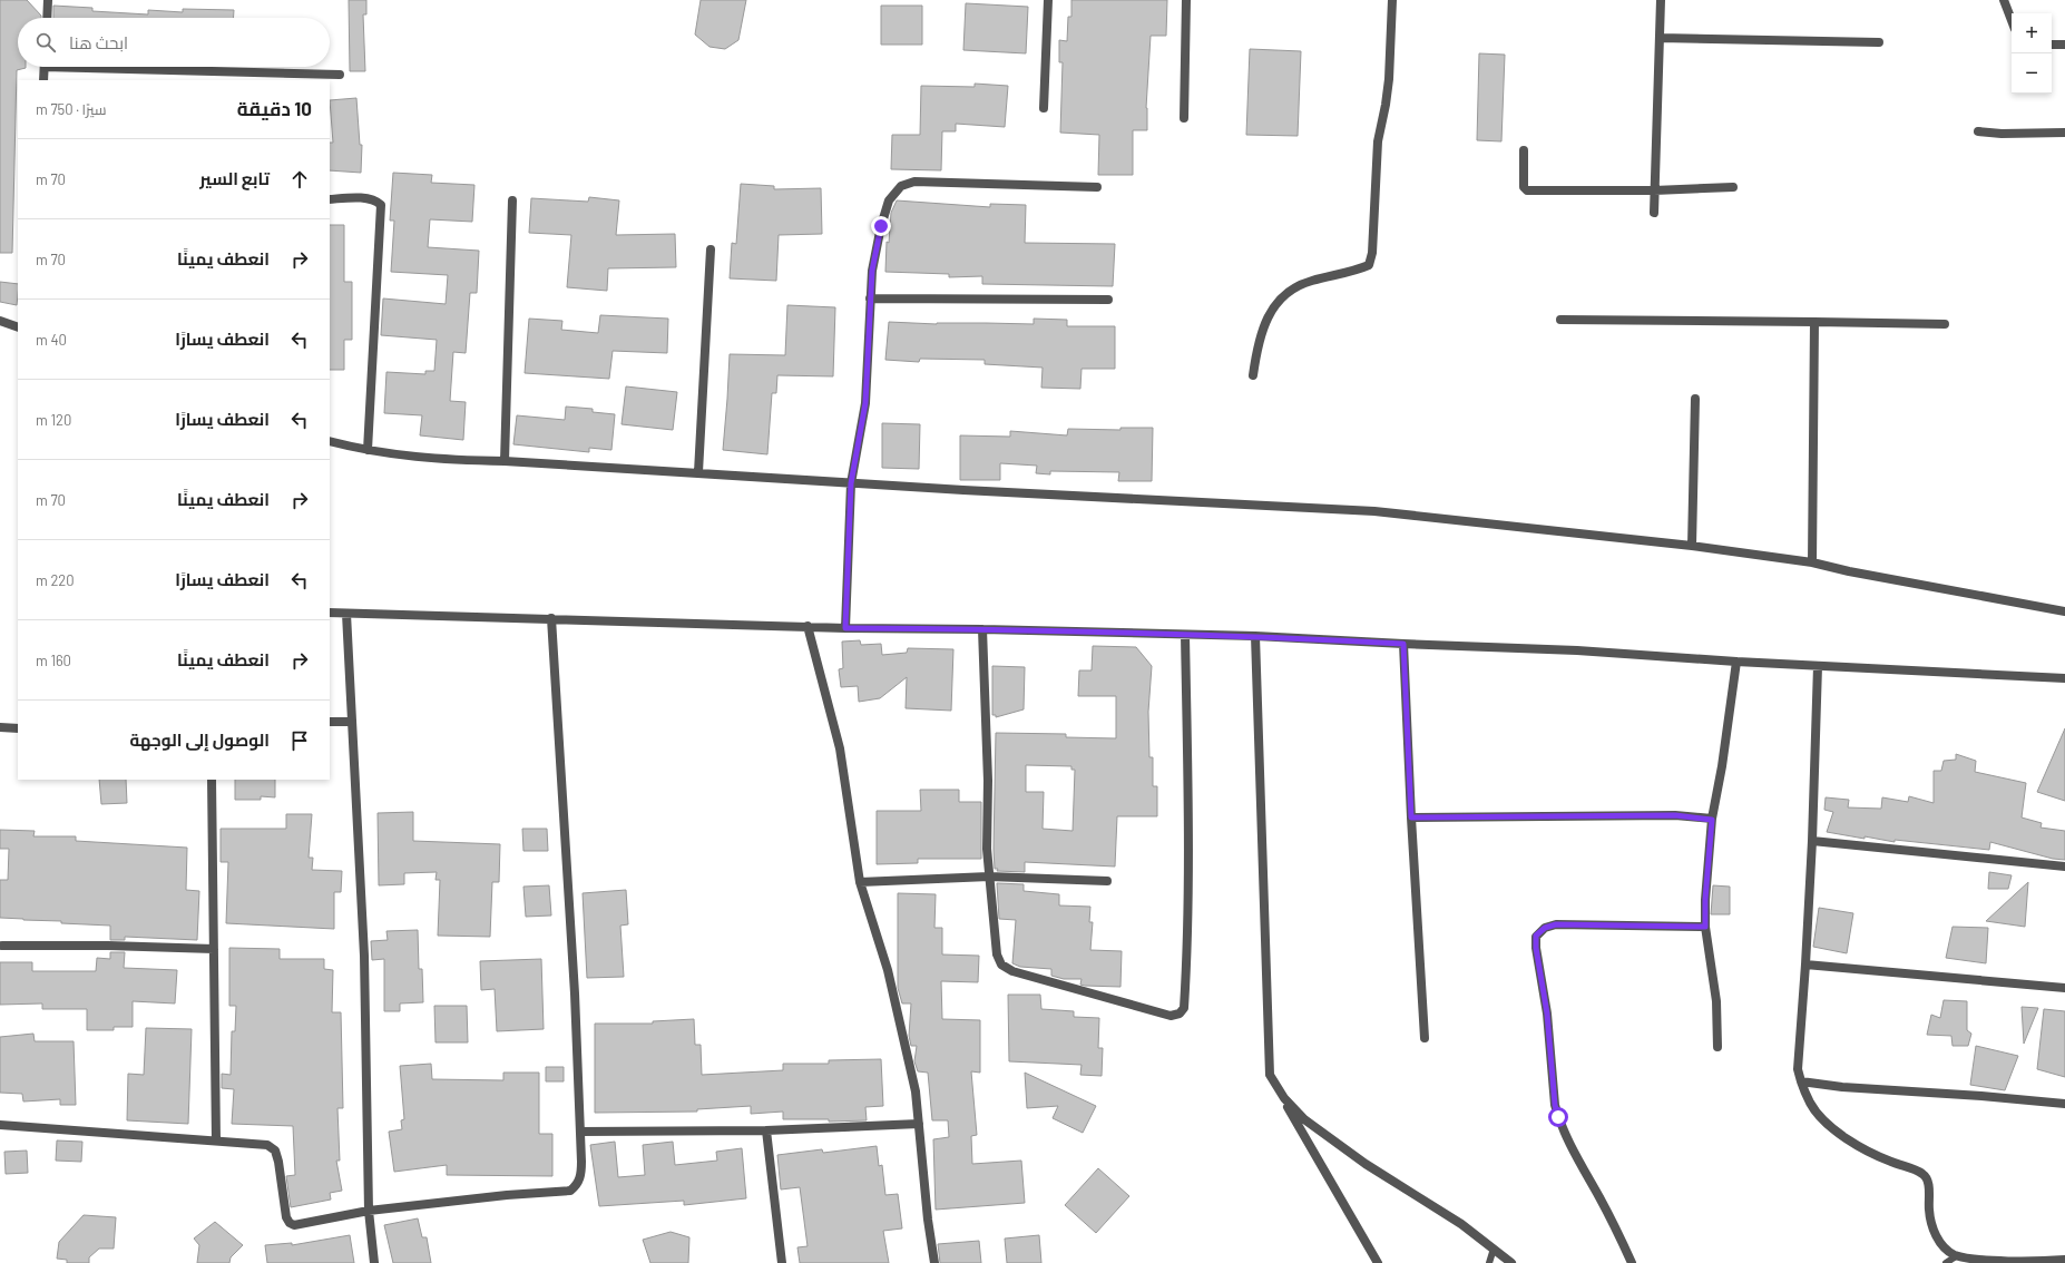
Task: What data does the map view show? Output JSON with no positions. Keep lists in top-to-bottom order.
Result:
{
  "page": {
    "map_buttons": ["+", "−"],
    "search": "ابحث هنا",
    "heading": ["10 دقيقة", "سيرًا · 750 m"],
    "list": [
      ["تابع السير", "70 m"],
      ["انعطف يمينًا", "70 m"],
      ["انعطف يسارًا", "40 m"],
      ["انعطف يسارًا", "120 m"],
      ["انعطف يمينًا", "70 m"],
      ["انعطف يسارًا", "220 m"],
      ["انعطف يمينًا", "160 m"],
      "الوصول إلى الوجهة"
    ]
  }
}
